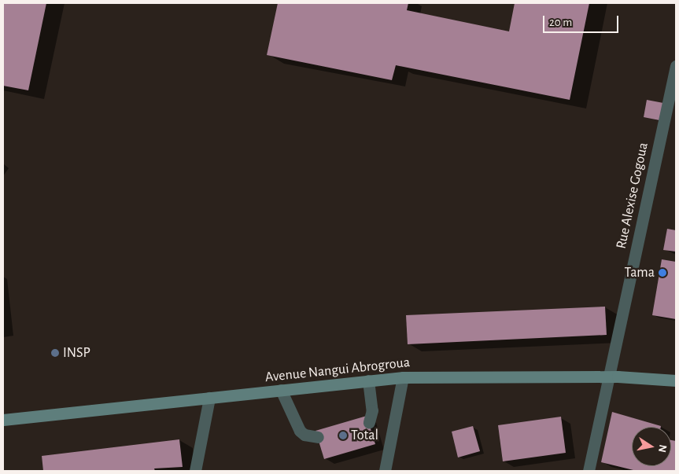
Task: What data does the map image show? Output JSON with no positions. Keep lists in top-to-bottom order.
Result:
{
  "streets": {
    "main road": ["Avenue Nangui Abrogroua"],
    "street": ["Rue Alexise Gogoua"]
  },
  "crossings": [
    ["Rue Alexise Gogoua", "Avenue Nangui Abrogroua"]
  ],
  "places": ["Tama", "INSP", "Total"],
  "scale_bar": "20 m",
  "north": "right"
}
